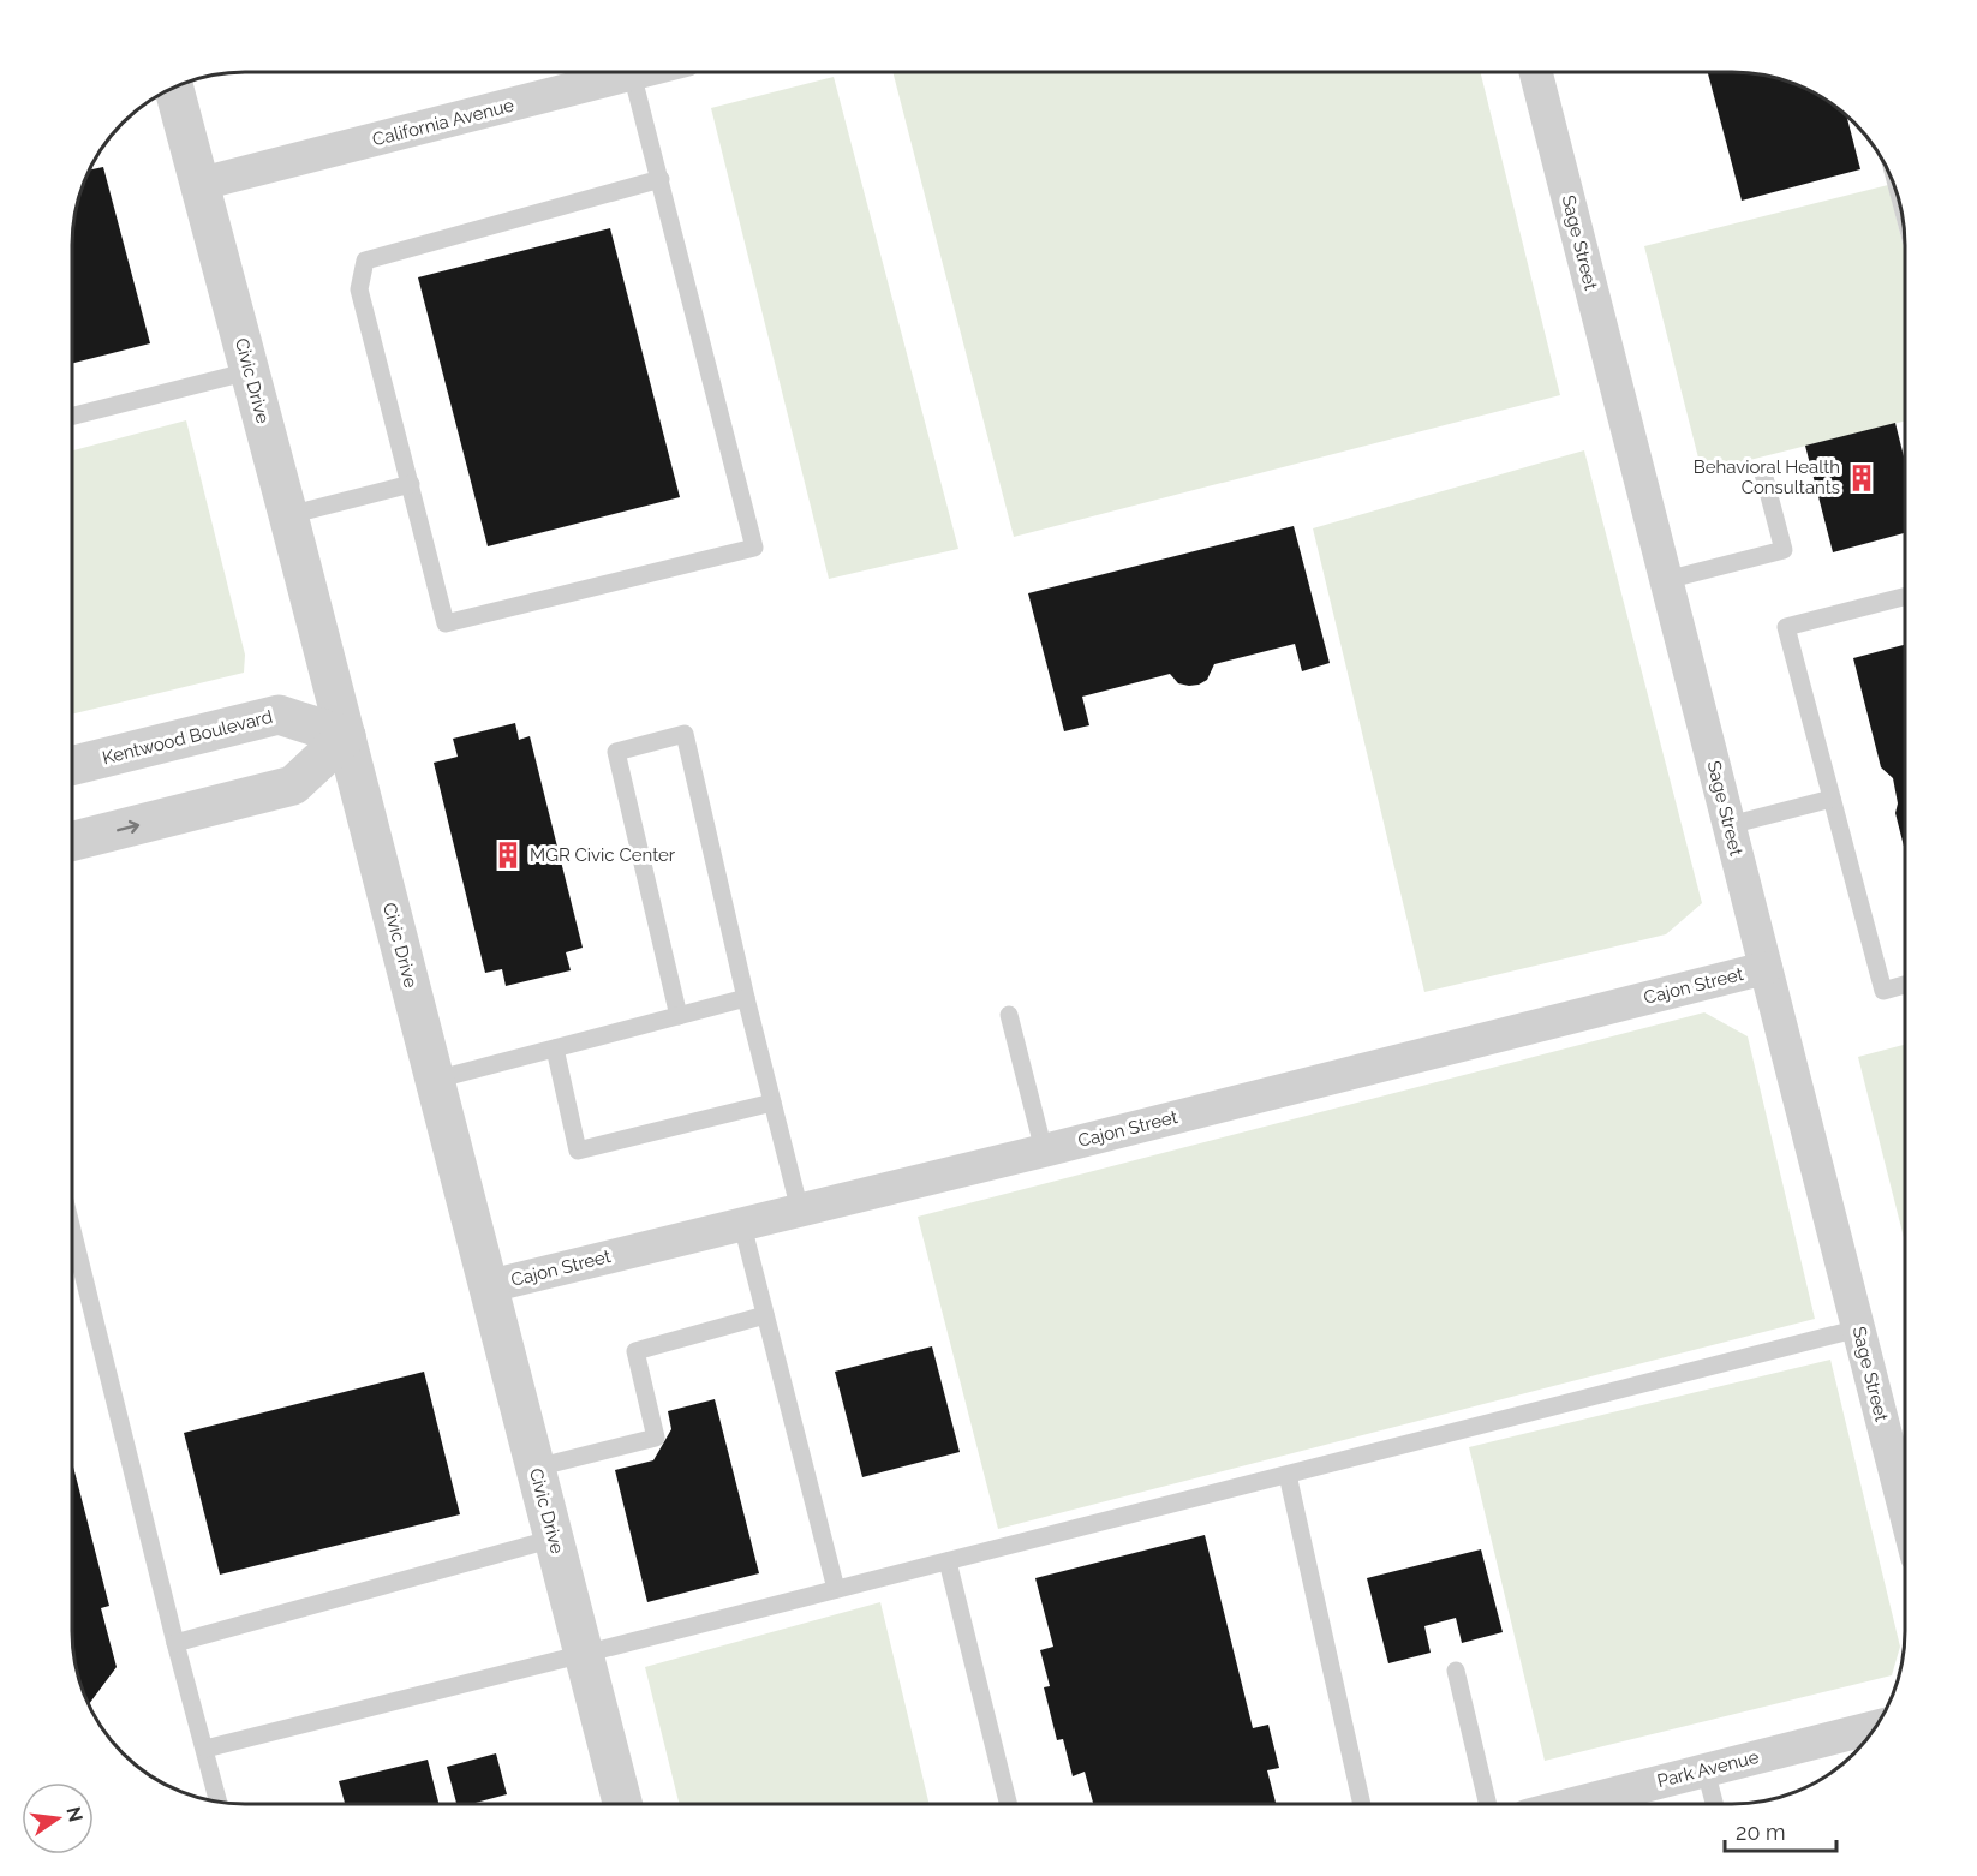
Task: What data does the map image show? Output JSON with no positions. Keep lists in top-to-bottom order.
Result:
{
  "streets": {
    "street": [
      "California Avenue",
      "Sage Street",
      "Civic Drive",
      "Kentwood Boulevard",
      "Cajon Street",
      "Park Avenue"
    ]
  },
  "crossings": [
    ["California Avenue", "Civic Drive"],
    ["Sage Street", "Cajon Street"],
    ["Civic Drive", "Kentwood Boulevard"],
    ["Civic Drive", "Cajon Street"]
  ],
  "places": {
    "building": ["Behavioral Health Consultants", "MGR Civic Center"]
  },
  "scale_bar": "20 m",
  "north": "right"
}
